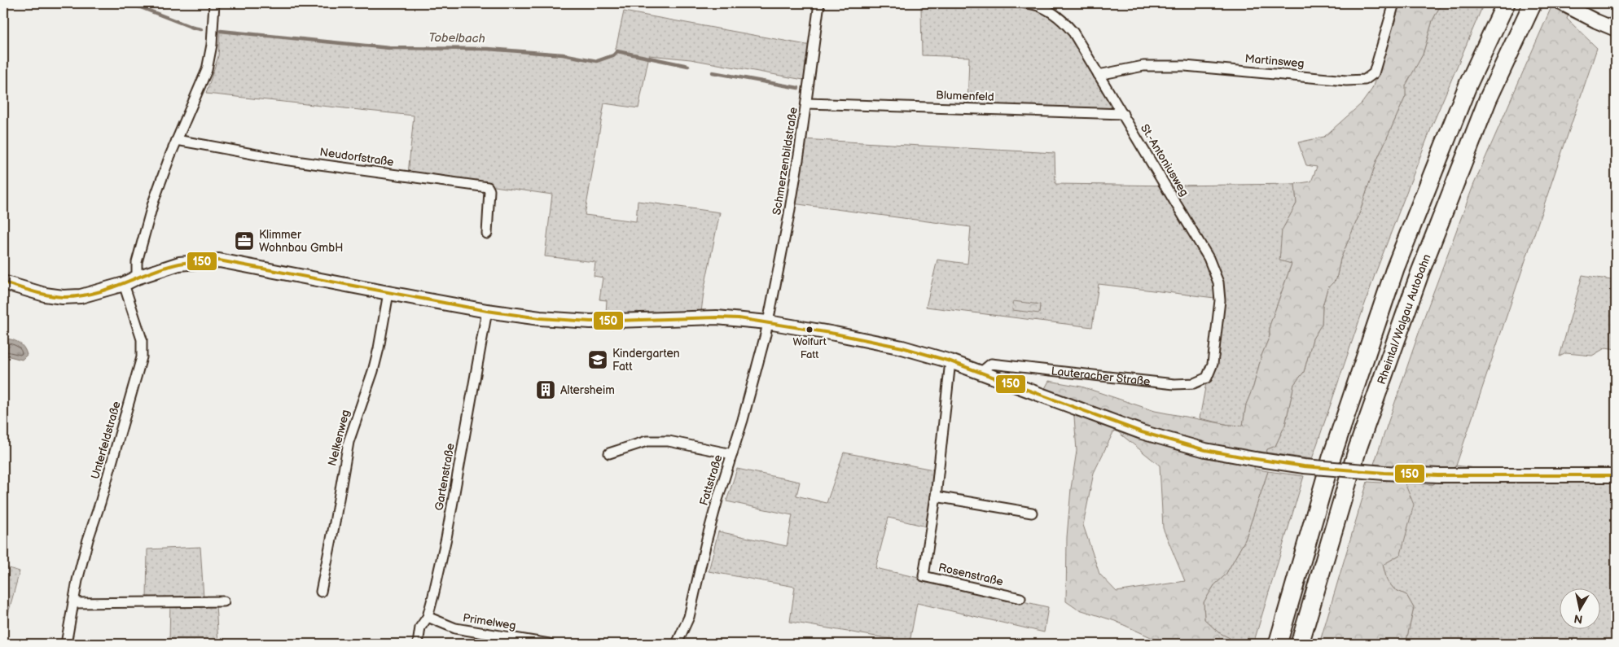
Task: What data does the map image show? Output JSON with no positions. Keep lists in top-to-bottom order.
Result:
{
  "streets": {
    "highway": ["Rheintal/Walgau Autobahn"],
    "street": [
      "Martinsweg",
      "Blumenfeld",
      "Neudorfstraße",
      "St.-Antoniusweg",
      "Schmerzenbildstraße",
      "Lauteracher Straße",
      "Nelkenweg",
      "Unterfeldstraße",
      "Gartenstraße",
      "Fattstraße",
      "Rosenstraße",
      "Primelweg"
    ]
  },
  "crossings": [
    ["Martinsweg", "St.-Antoniusweg"],
    ["Blumenfeld", "St.-Antoniusweg"],
    ["Blumenfeld", "Schmerzenbildstraße"],
    ["St.-Antoniusweg", "Lauteracher Straße"],
    ["Schmerzenbildstraße", "Fattstraße"],
    ["Gartenstraße", "Primelweg"]
  ],
  "water": ["Tobelbach"],
  "places": {
    "office": ["Klimmer Wohnbau GmbH"],
    "other": ["Wolfurt Fatt"],
    "school or university": ["Kindergarten Fatt"],
    "building": ["Altersheim"]
  },
  "lines": ["transit line 150"],
  "north": "bottom"
}
